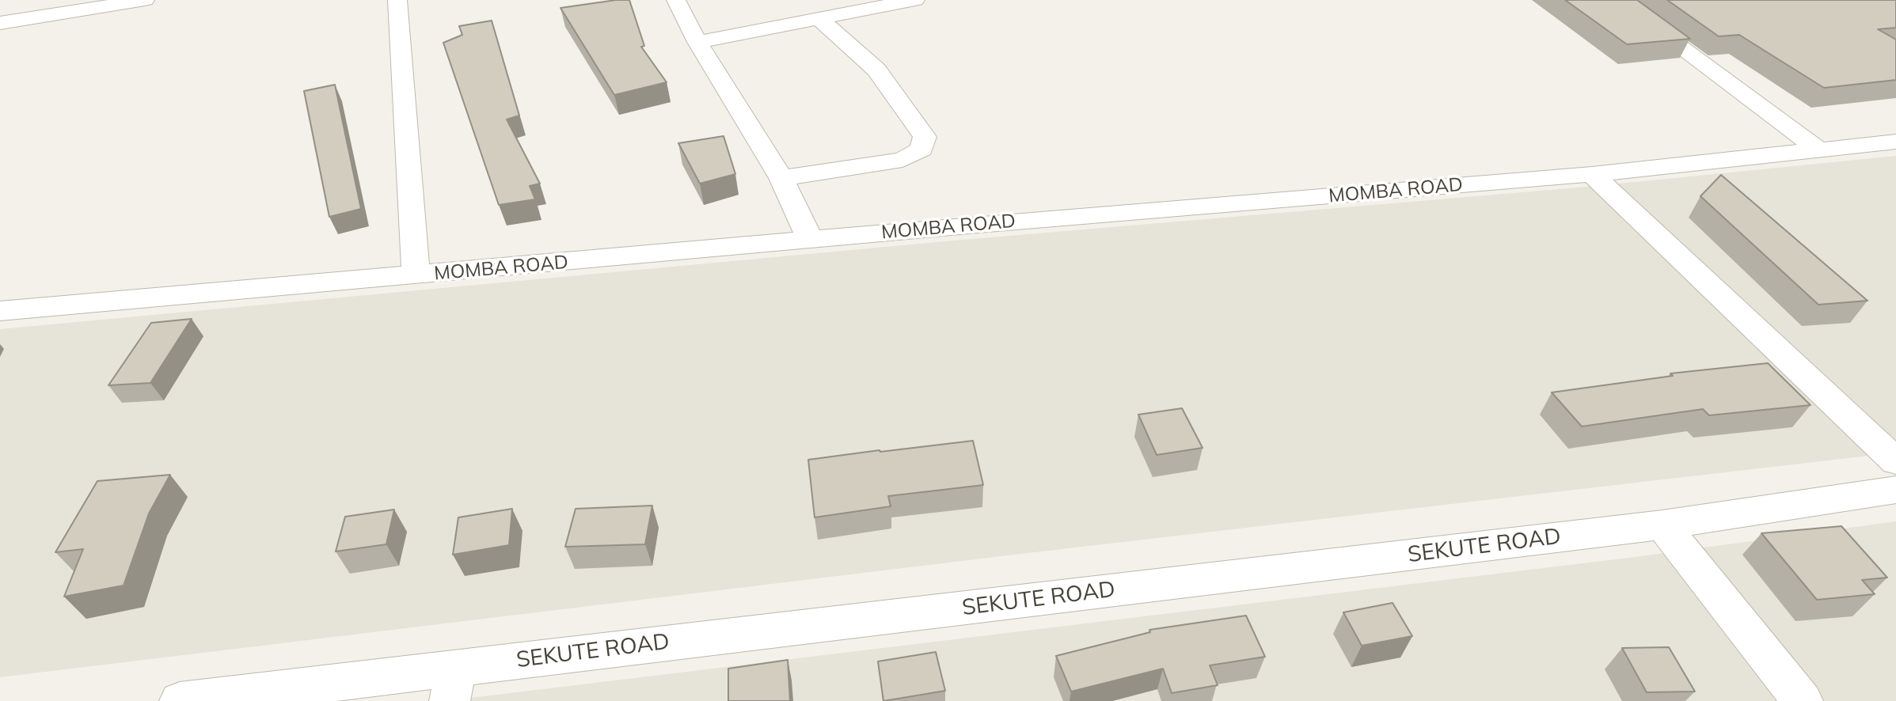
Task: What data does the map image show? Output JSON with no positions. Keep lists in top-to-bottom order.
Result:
{
  "streets": {
    "street": ["MOMBA ROAD", "SEKUTE ROAD"]
  }
}
